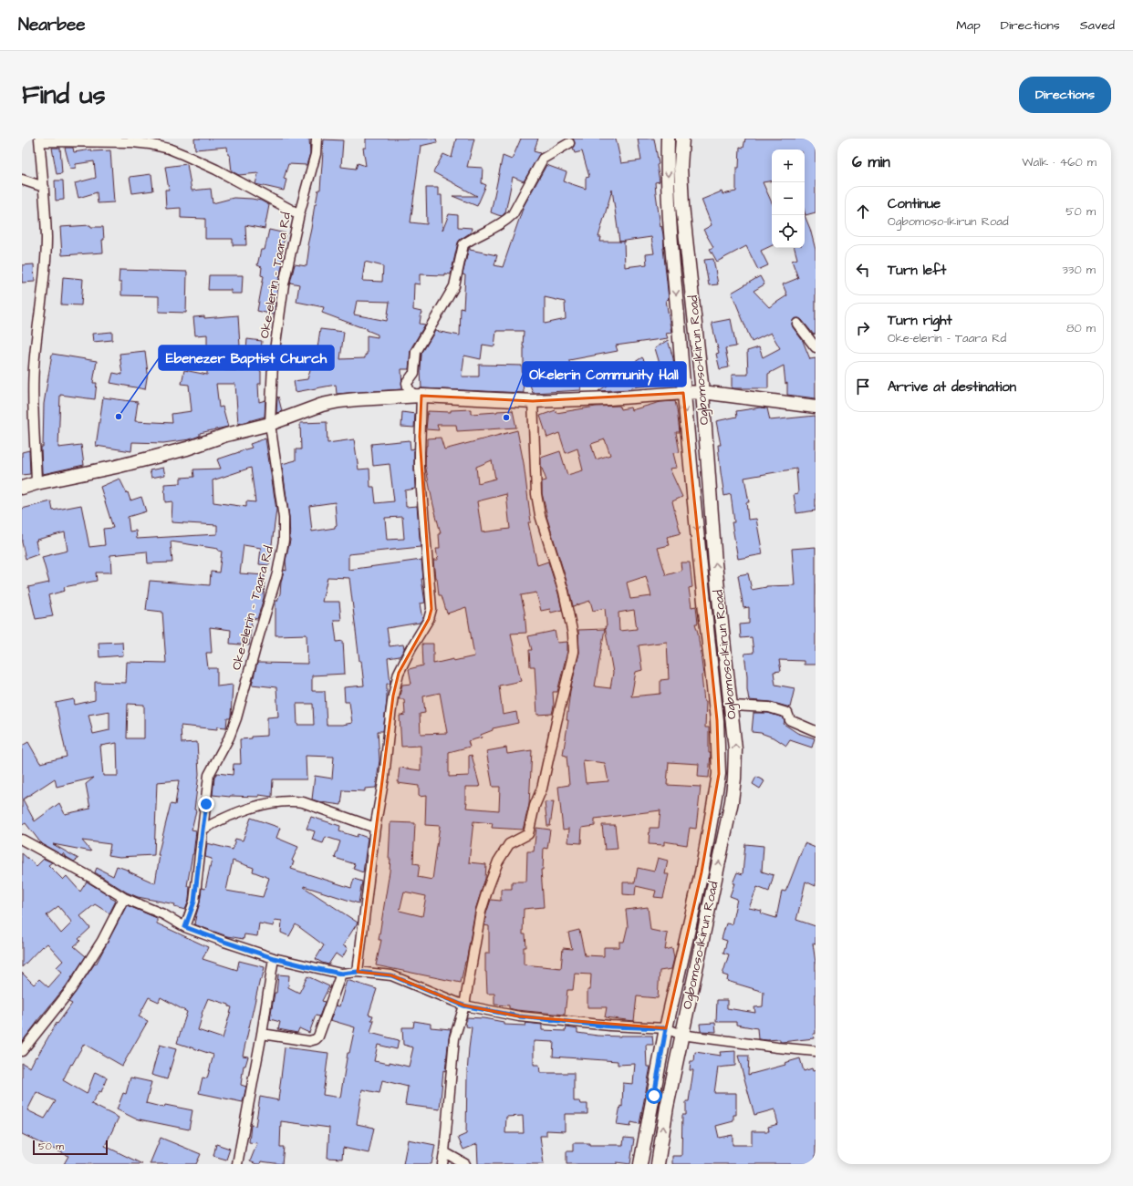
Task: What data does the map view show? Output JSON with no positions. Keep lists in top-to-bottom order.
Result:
{
  "streets": {
    "main road": ["Ogbomoso-Ikirun Road"],
    "street": ["Oke-elerin - Taara Rd"]
  },
  "places": ["Ebenezer Baptist Church", "Okelerin Community Hall"],
  "scale_bar": "50 m",
  "page": {
    "header": "Nearbee",
    "nav": ["Map", "Directions", "Saved"],
    "buttons": "Directions",
    "title": "Find us",
    "heading": ["6 min", "Walk · 460 m"],
    "map_buttons": ["+", "−"],
    "list": [
      ["Continue", "Ogbomoso-Ikirun Road", "50 m"],
      ["Turn left", "330 m"],
      ["Turn right", "Oke-elerin - Taara Rd", "80 m"],
      "Arrive at destination"
    ],
    "scale": "50 m"
  }
}
